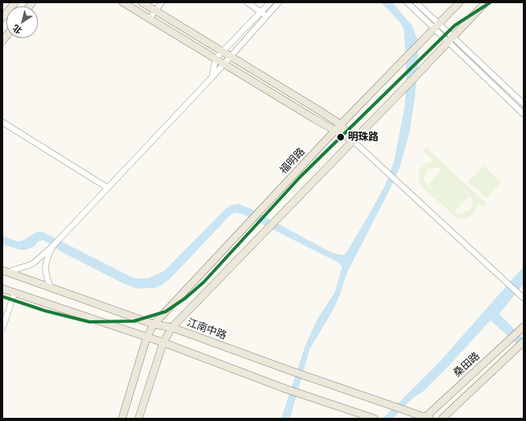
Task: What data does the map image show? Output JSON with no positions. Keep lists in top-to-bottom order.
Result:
{
  "streets": {
    "main road": ["福明路", "江南中路", "桑田路"]
  },
  "crossings": [
    ["福明路", "江南中路"],
    ["江南中路", "桑田路"]
  ],
  "places": ["明珠路"],
  "north": "bottom left"
}
